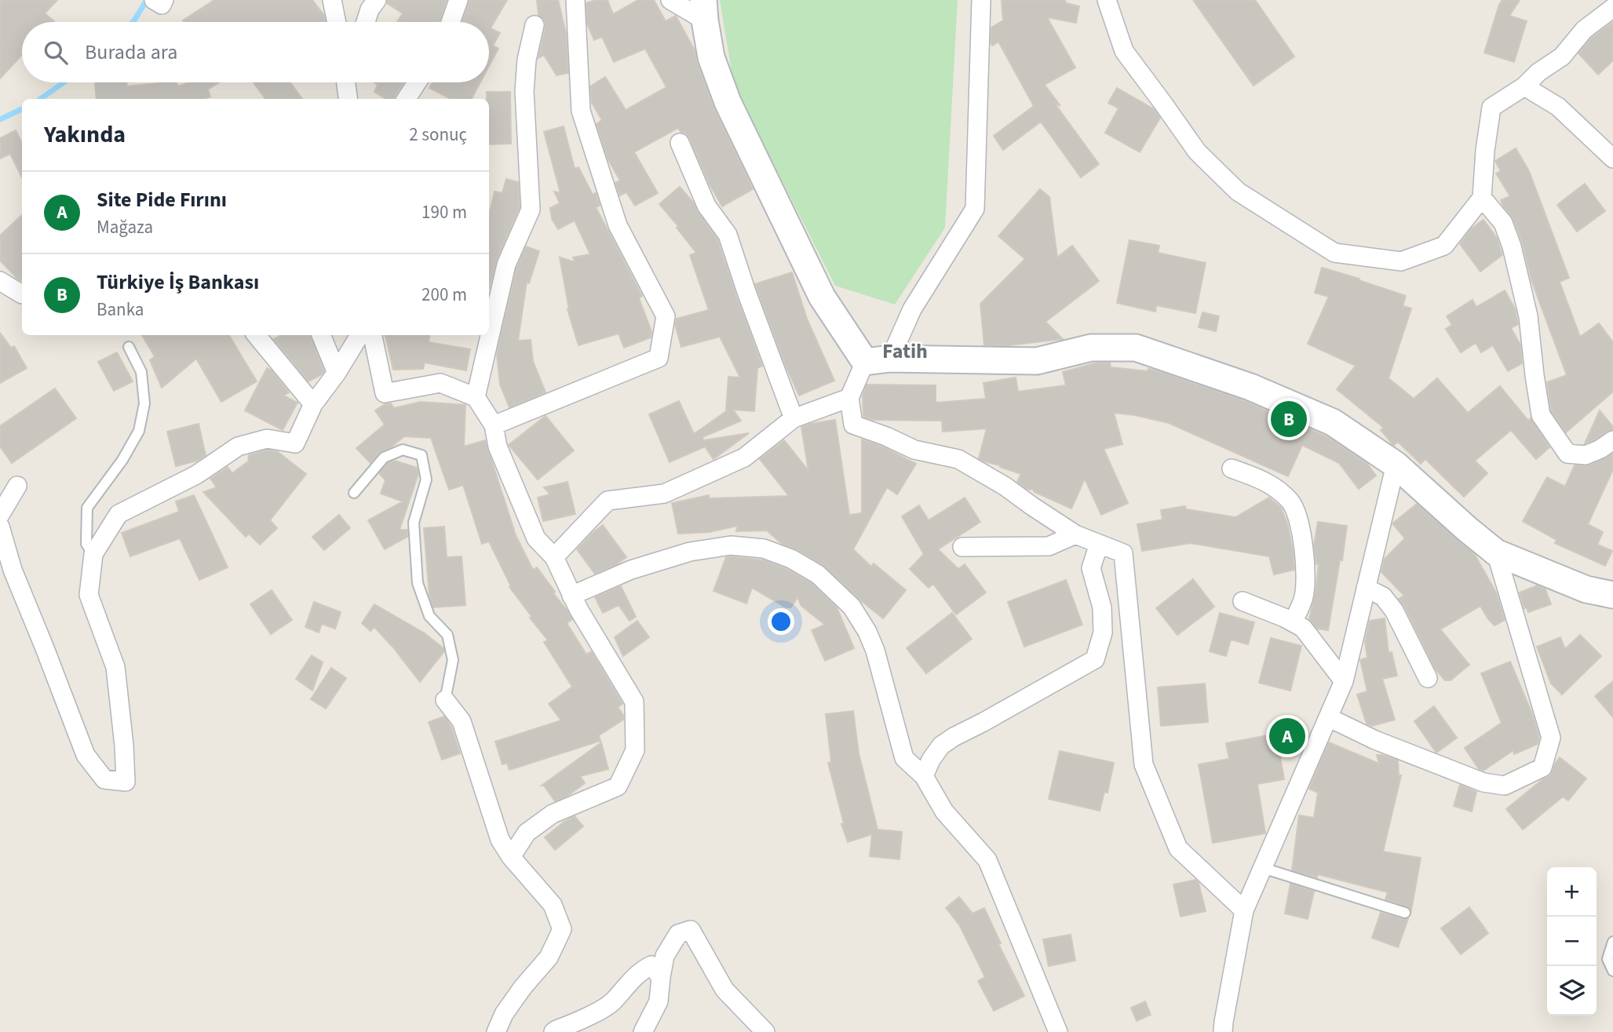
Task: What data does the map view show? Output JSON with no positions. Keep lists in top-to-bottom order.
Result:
{
  "districts": ["Fatih"],
  "page": {
    "search": "Burada ara",
    "heading": ["Yakında", "2 sonuç"],
    "list": [
      {
        "mark": "A",
        "name": "Site Pide Fırını",
        "note": "Mağaza",
        "value": "190 m"
      },
      {
        "mark": "B",
        "name": "Türkiye İş Bankası",
        "note": "Banka",
        "value": "200 m"
      }
    ],
    "pins": ["B", "A"],
    "map_buttons": ["+", "−"]
  }
}
